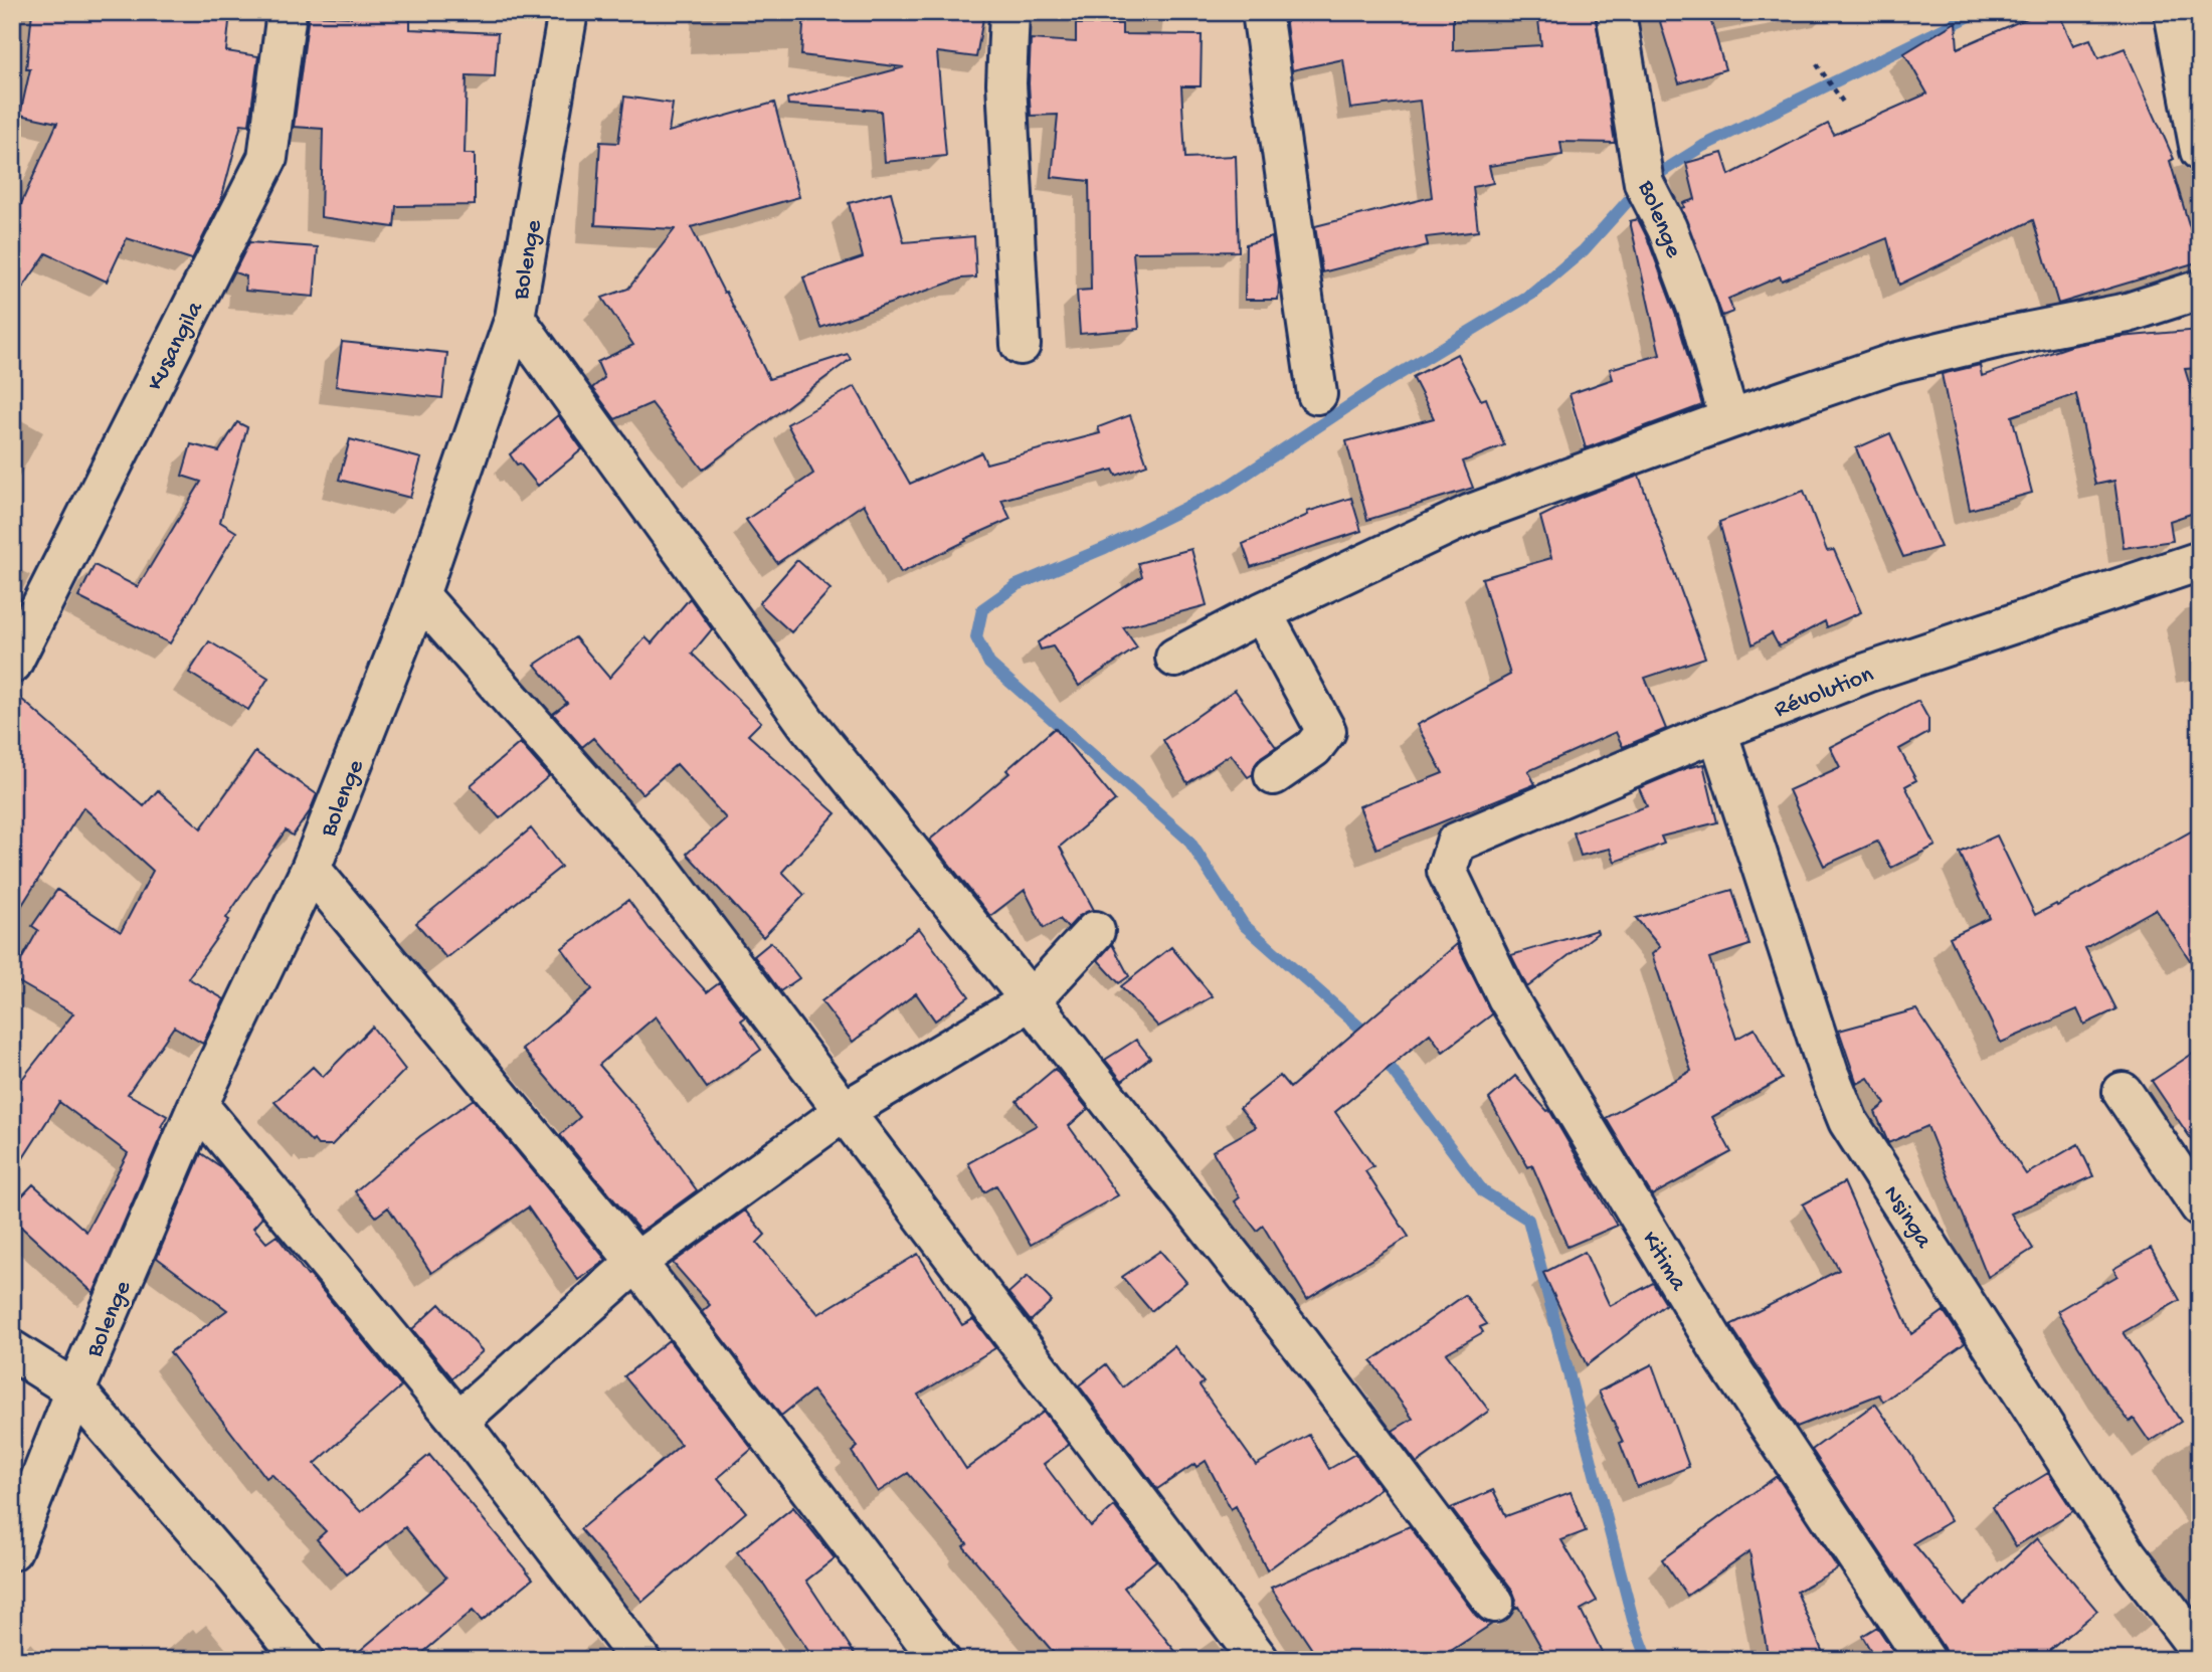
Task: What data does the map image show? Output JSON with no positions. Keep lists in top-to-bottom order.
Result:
{
  "streets": {
    "street": [
      "Bolenge",
      "Kusangila",
      "Révolution",
      "Nsinga",
      "Kitima"
    ]
  },
  "crossings": [
    ["Révolution", "Nsinga"],
    ["Révolution", "Kitima"]
  ]
}
